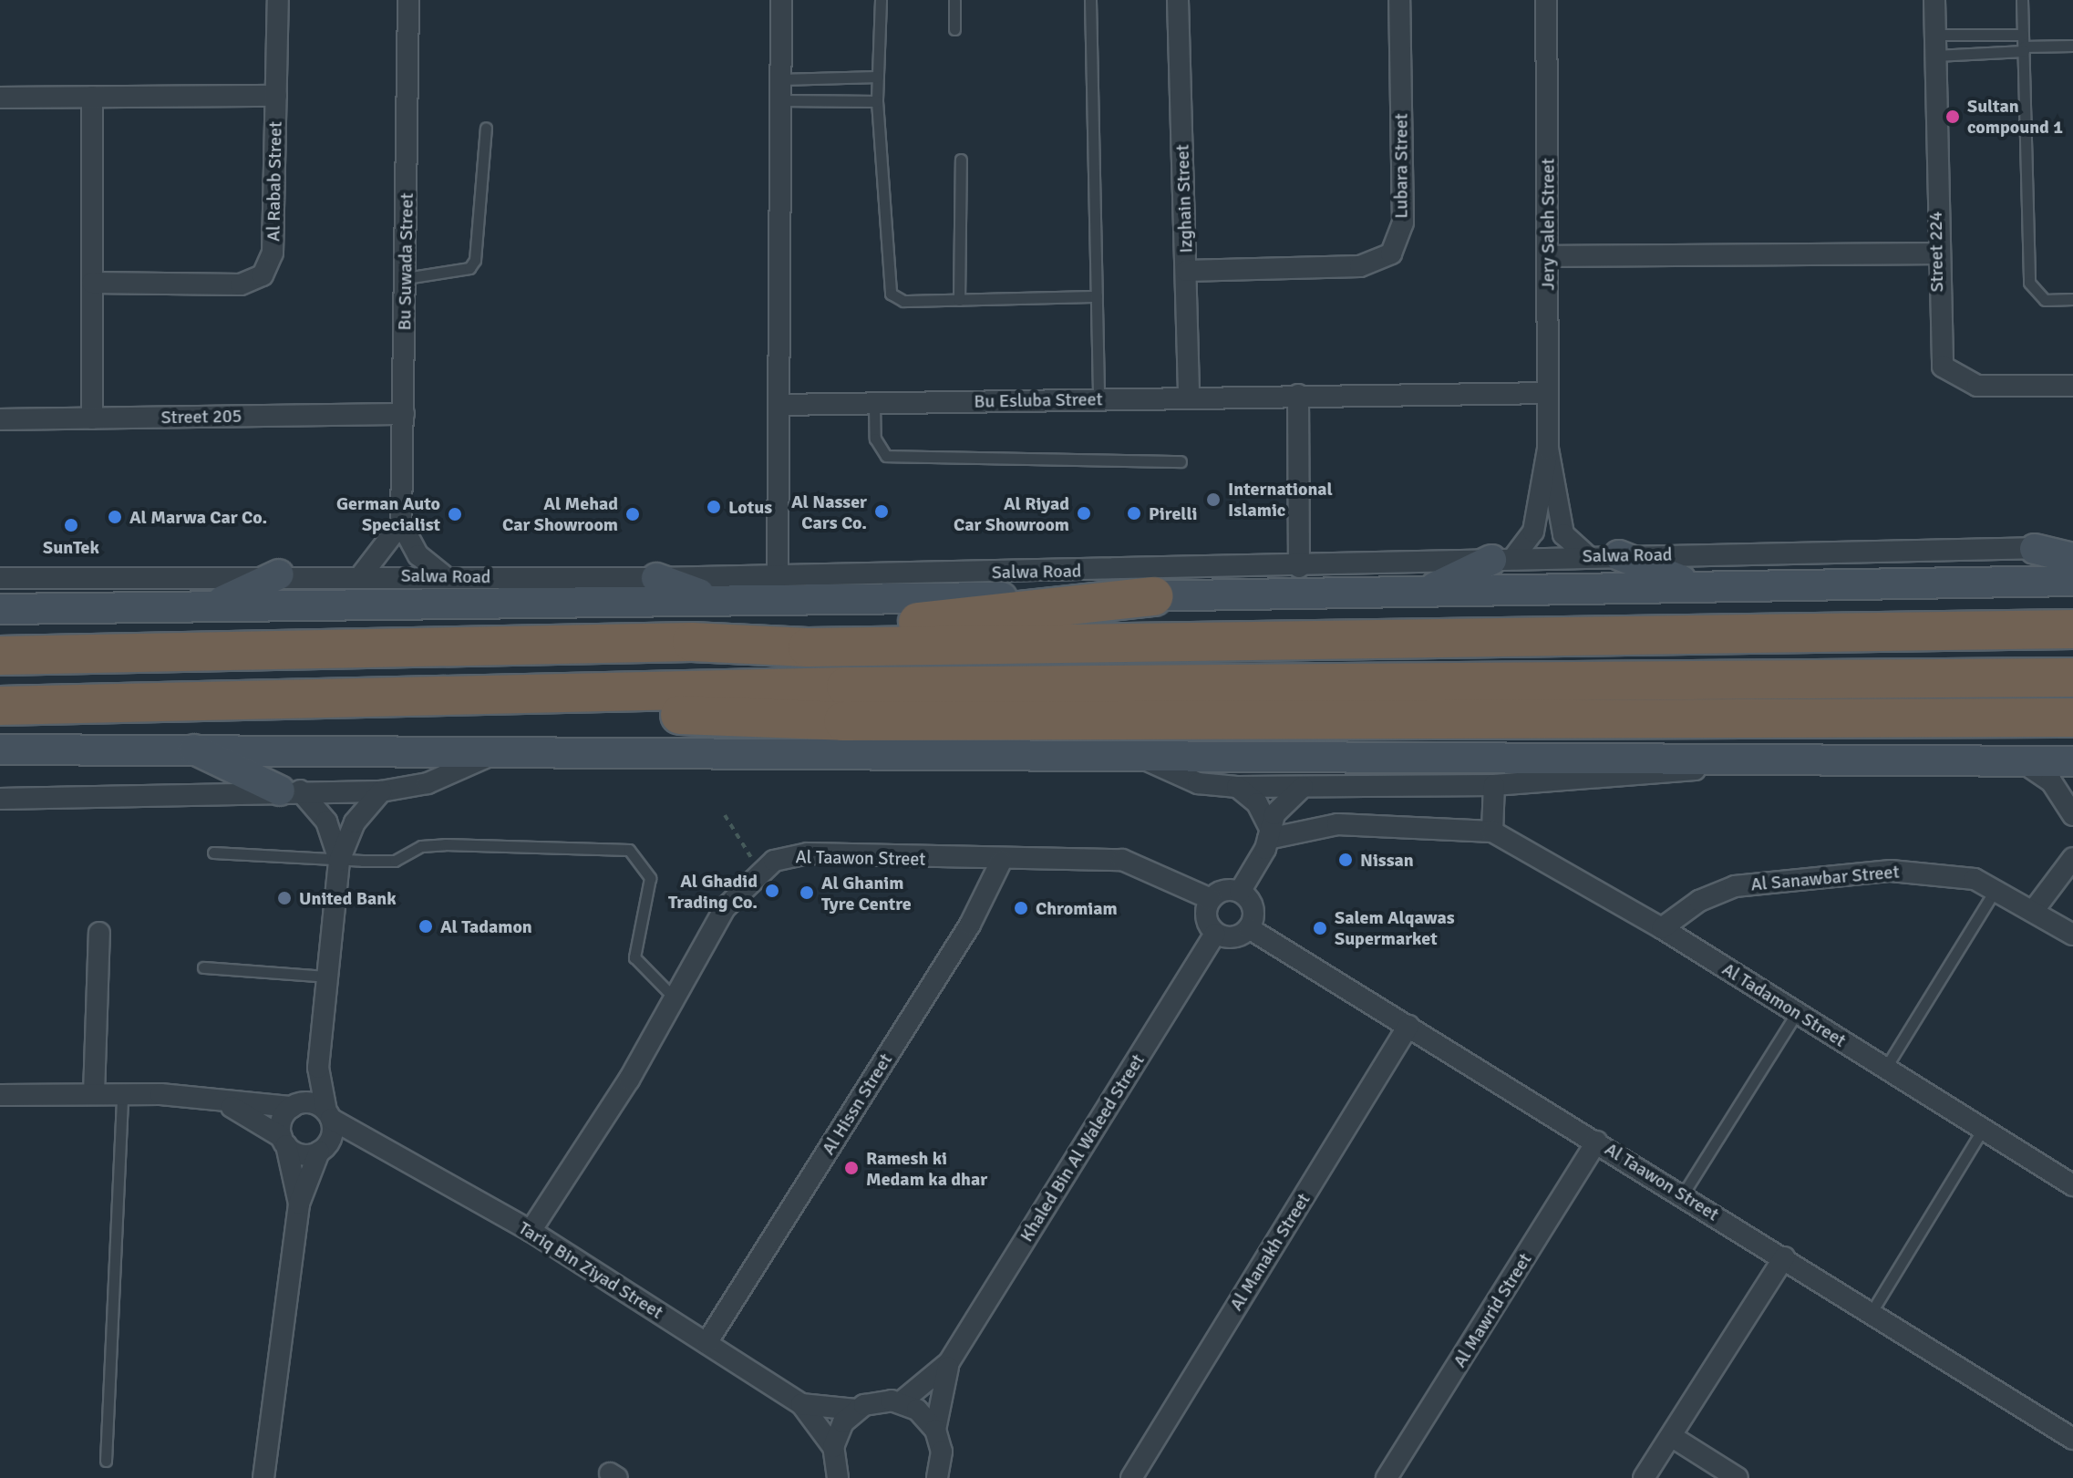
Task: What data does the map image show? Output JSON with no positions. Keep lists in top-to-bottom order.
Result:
{
  "streets": {
    "main road": ["Salwa Road"],
    "street": [
      "Lubara Street",
      "Al Rabab Street",
      "Izghain Street",
      "Jery Saleh Street",
      "Street 224",
      "Bu Suwada Street",
      "Bu Esluba Street",
      "Street 205",
      "Al Taawon Street",
      "Al Sanawbar Street",
      "Al Tadamon Street",
      "Al Hissn Street",
      "Khaled Bin Al Waleed Street",
      "Al Manakh Street",
      "Tariq Bin Ziyad Street",
      "Al Mawrid Street"
    ]
  },
  "crossings": [
    ["Lubara Street", "Izghain Street"],
    ["Izghain Street", "Bu Esluba Street"],
    ["Jery Saleh Street", "Bu Esluba Street"],
    ["Jery Saleh Street", "Salwa Road"],
    ["Bu Suwada Street", "Street 205"],
    ["Al Taawon Street", "Al Hissn Street"],
    ["Al Taawon Street", "Khaled Bin Al Waleed Street"],
    ["Al Taawon Street", "Al Manakh Street"],
    ["Al Taawon Street", "Tariq Bin Ziyad Street"],
    ["Al Taawon Street", "Al Mawrid Street"],
    ["Al Sanawbar Street", "Al Tadamon Street"],
    ["Al Hissn Street", "Tariq Bin Ziyad Street"],
    ["Khaled Bin Al Waleed Street", "Tariq Bin Ziyad Street"]
  ],
  "places": [
    "Sultan compound 1",
    "International Islamic",
    "Lotus",
    "Al Nasser Cars Co.",
    "Al Riyad Car Showroom",
    "Pirelli",
    "German Auto Specialist",
    "Al Mehad Car Showroom",
    "Al Marwa Car Co.",
    "SunTek",
    "Nissan",
    "Al Ghadid Trading Co.",
    "Al Ghanim Tyre Centre",
    "United Bank",
    "Chromiam",
    "Al Tadamon",
    "Salem Alqawas Supermarket",
    "Ramesh ki Medam ka dhar"
  ]
}
